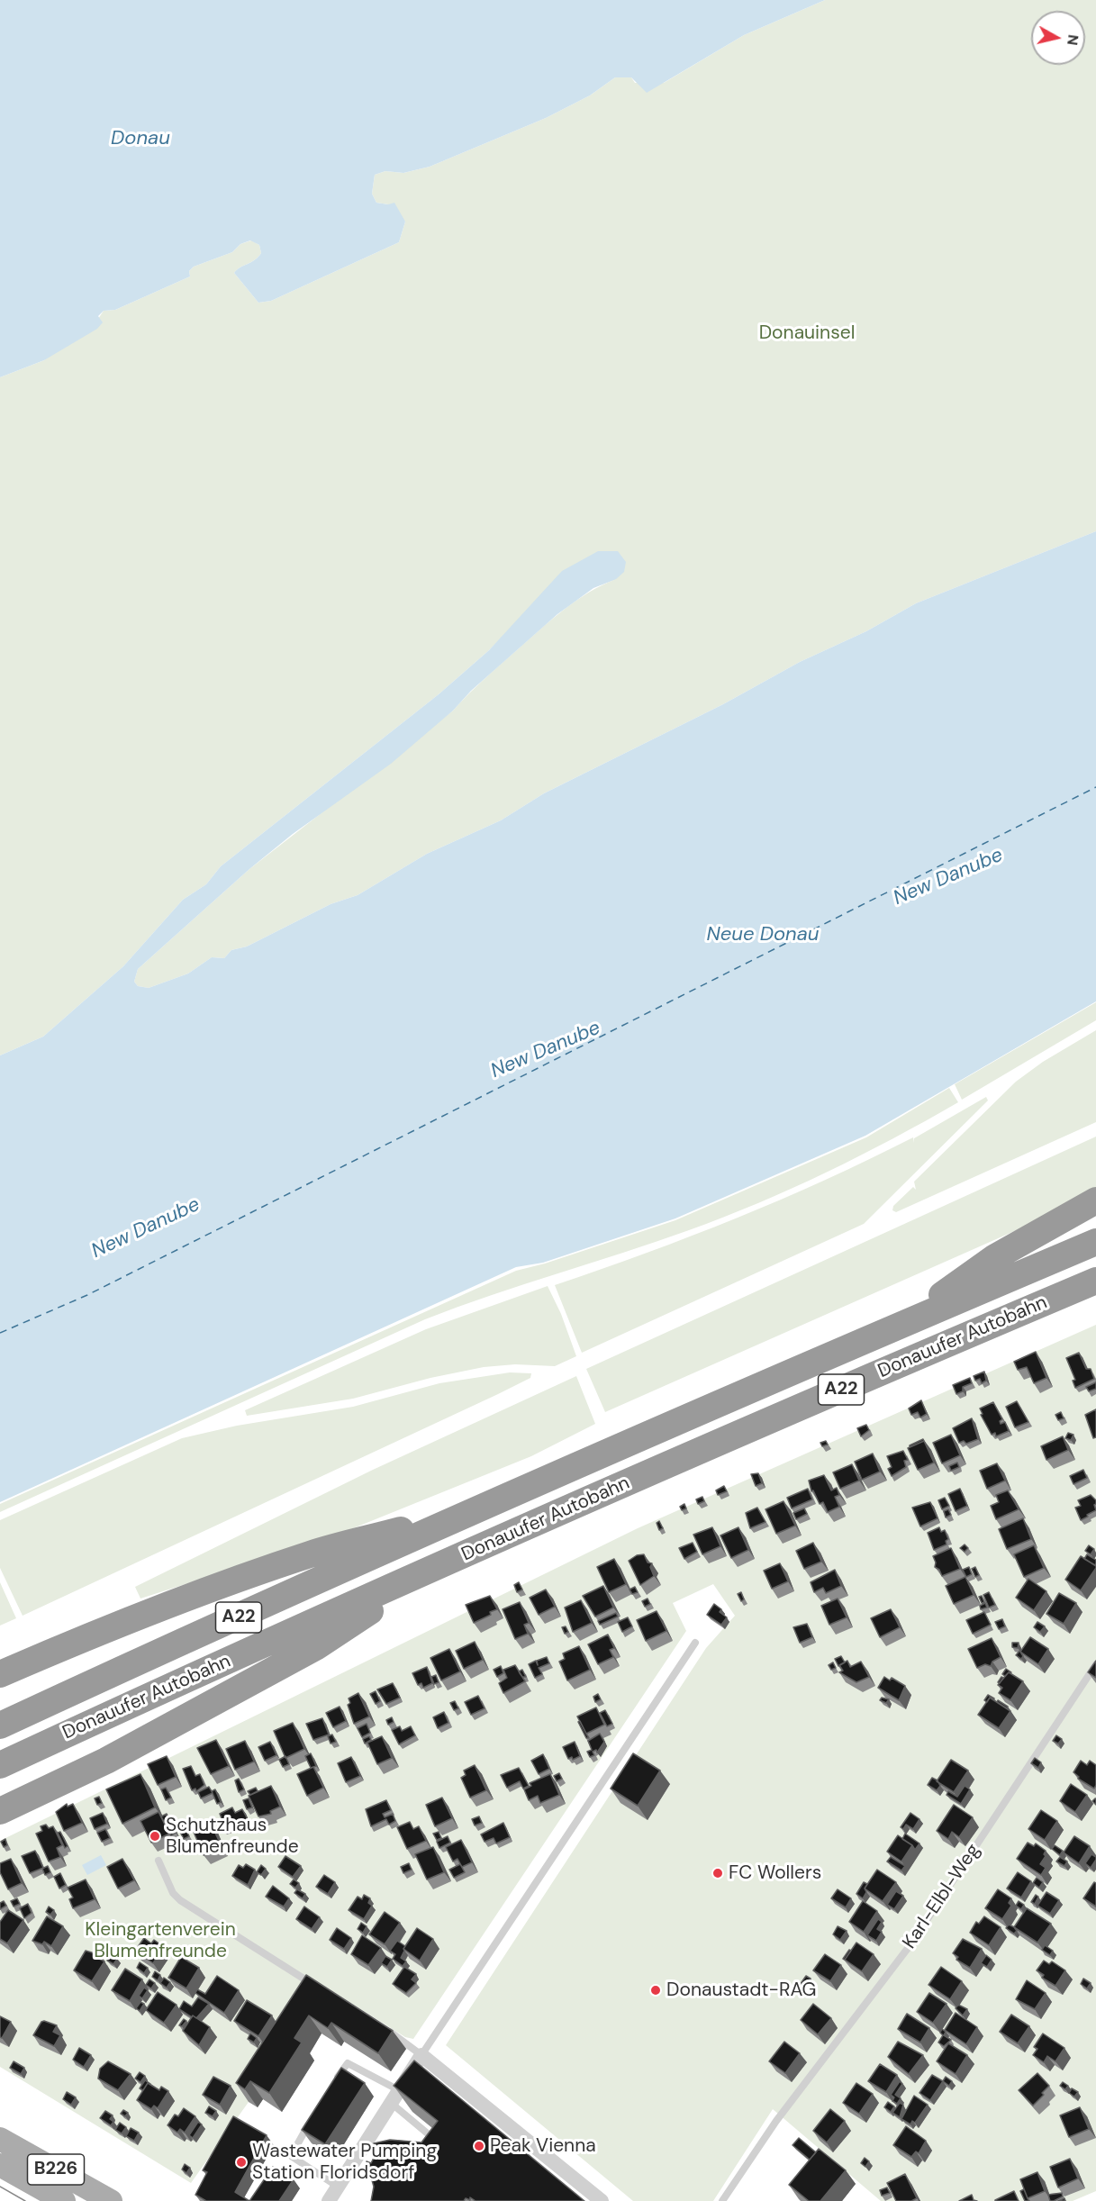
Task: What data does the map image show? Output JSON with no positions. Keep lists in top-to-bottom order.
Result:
{
  "streets": {
    "highway": ["Donauufer Autobahn", "A22"],
    "main road": ["B226"],
    "lane": ["Karl-Elbl-Weg"]
  },
  "water": ["Donau", "New Danube", "Neue Donau"],
  "parks": ["Donauinsel", "Kleingartenverein Blumenfreunde"],
  "places": [
    "Schutzhaus Blumenfreunde",
    "FC Wollers",
    "Donaustadt-RAG",
    "Peak Vienna",
    "Wastewater Pumping Station Floridsdorf"
  ],
  "north": "right"
}
